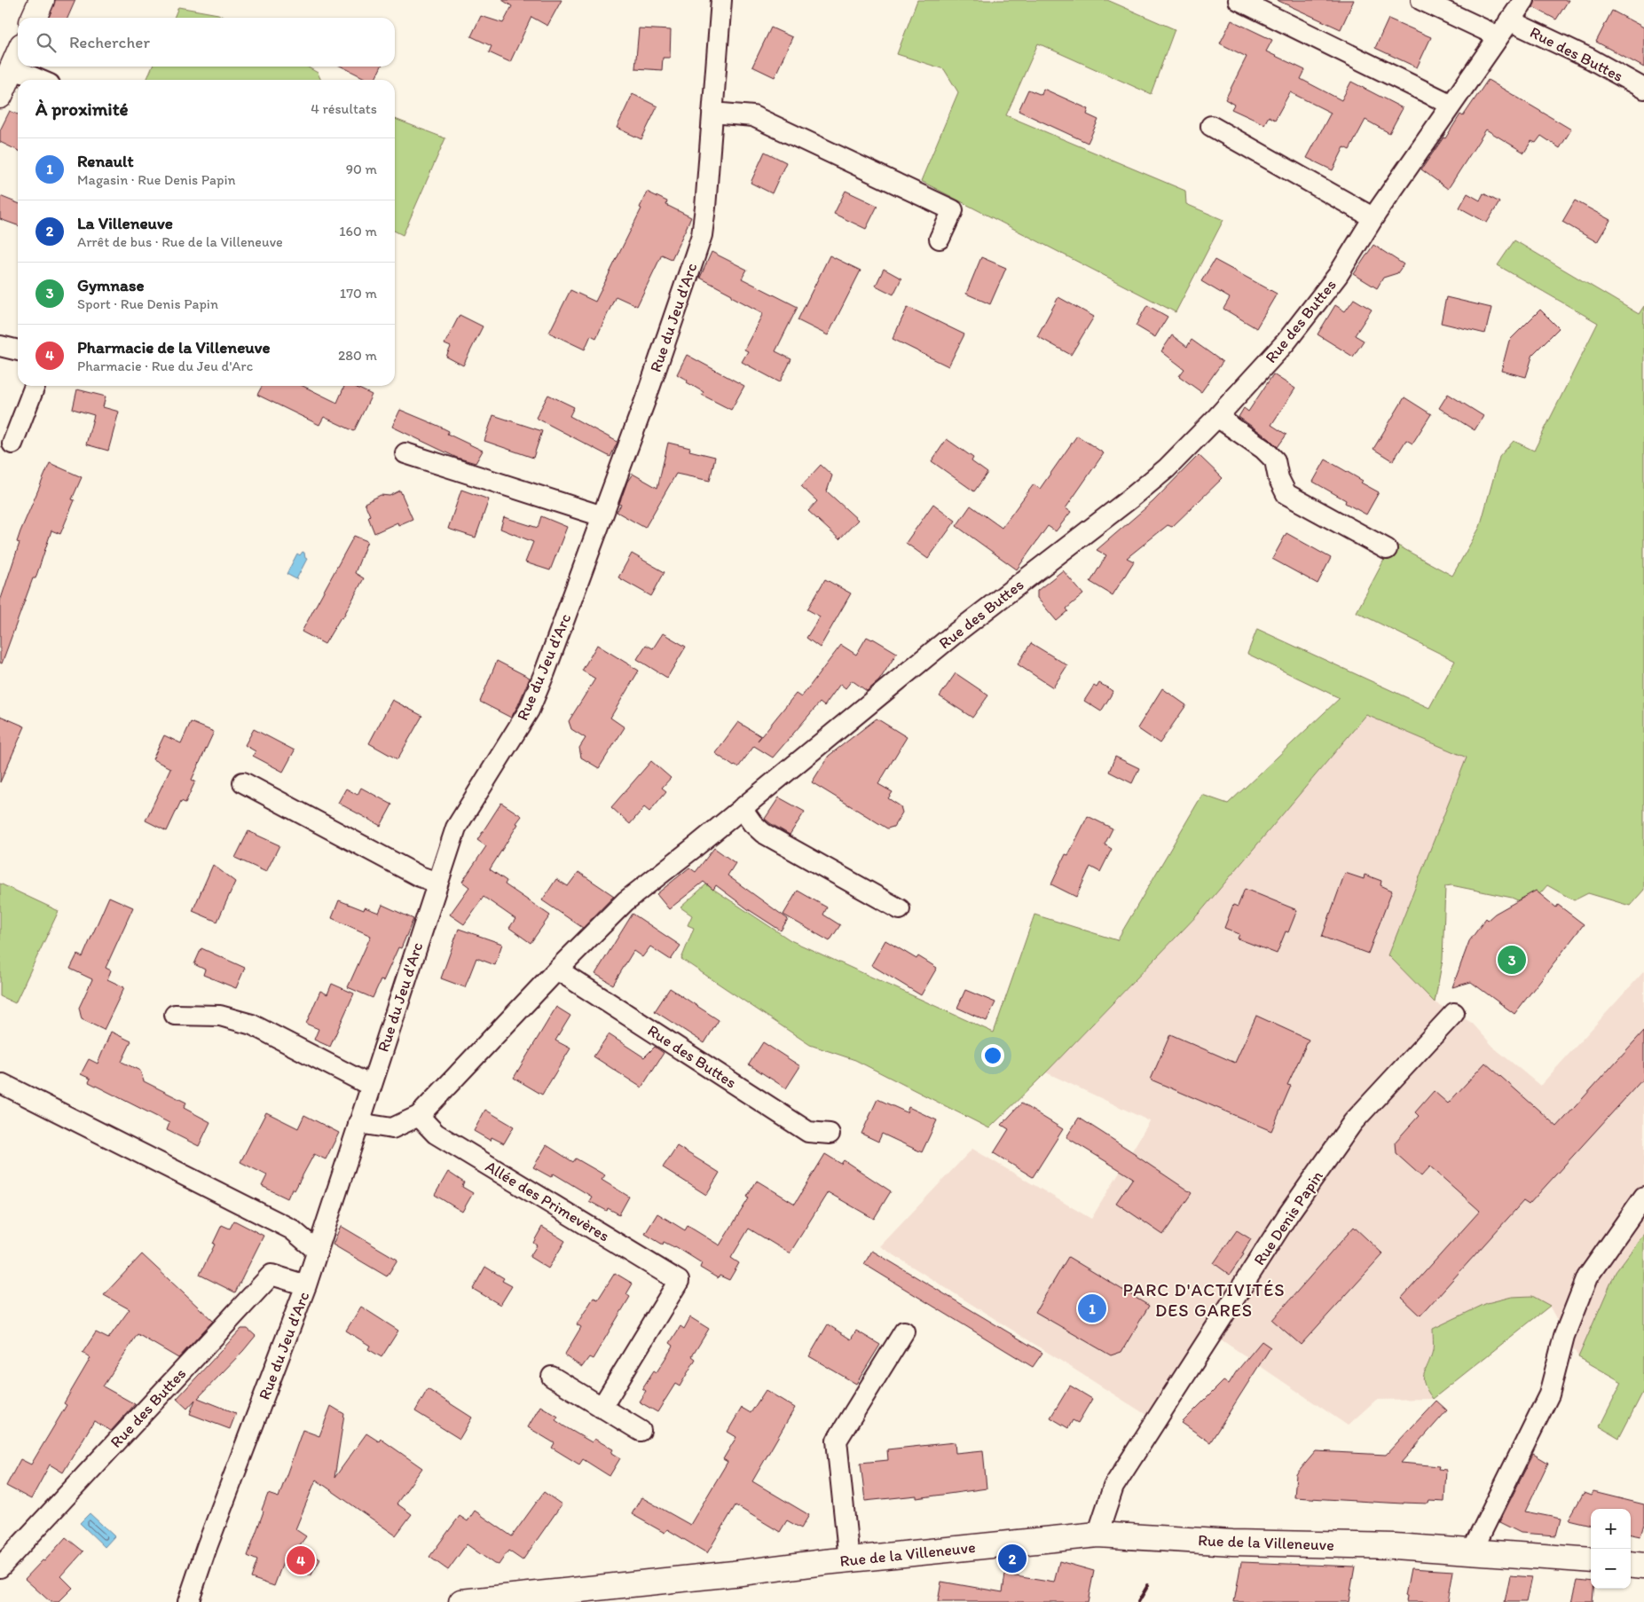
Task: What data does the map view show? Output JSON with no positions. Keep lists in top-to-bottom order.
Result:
{
  "streets": {
    "main road": ["Rue de la Villeneuve"],
    "street": [
      "Rue des Buttes",
      "Rue du Jeu d'Arc",
      "Allée des Primevères",
      "Rue Denis Papin"
    ]
  },
  "crossings": [
    ["Rue des Buttes", "Rue du Jeu d'Arc"],
    ["Rue des Buttes", "Allée des Primevères"],
    ["Rue Denis Papin", "Rue de la Villeneuve"]
  ],
  "districts": ["PARC D'ACTIVITÉS DES GARES"],
  "page": {
    "search": "Rechercher",
    "heading": ["À proximité", "4 résultats"],
    "list": [
      {
        "mark": "1",
        "name": "Renault",
        "note": "Magasin · Rue Denis Papin",
        "value": "90 m"
      },
      {
        "mark": "2",
        "name": "La Villeneuve",
        "note": "Arrêt de bus · Rue de la Villeneuve",
        "value": "160 m"
      },
      {
        "mark": "3",
        "name": "Gymnase",
        "note": "Sport · Rue Denis Papin",
        "value": "170 m"
      },
      {
        "mark": "4",
        "name": "Pharmacie de la Villeneuve",
        "note": "Pharmacie · Rue du Jeu d'Arc",
        "value": "280 m"
      }
    ],
    "pins": [
      "3",
      "1",
      "2",
      "4"
    ],
    "map_buttons": ["+", "−"]
  }
}
